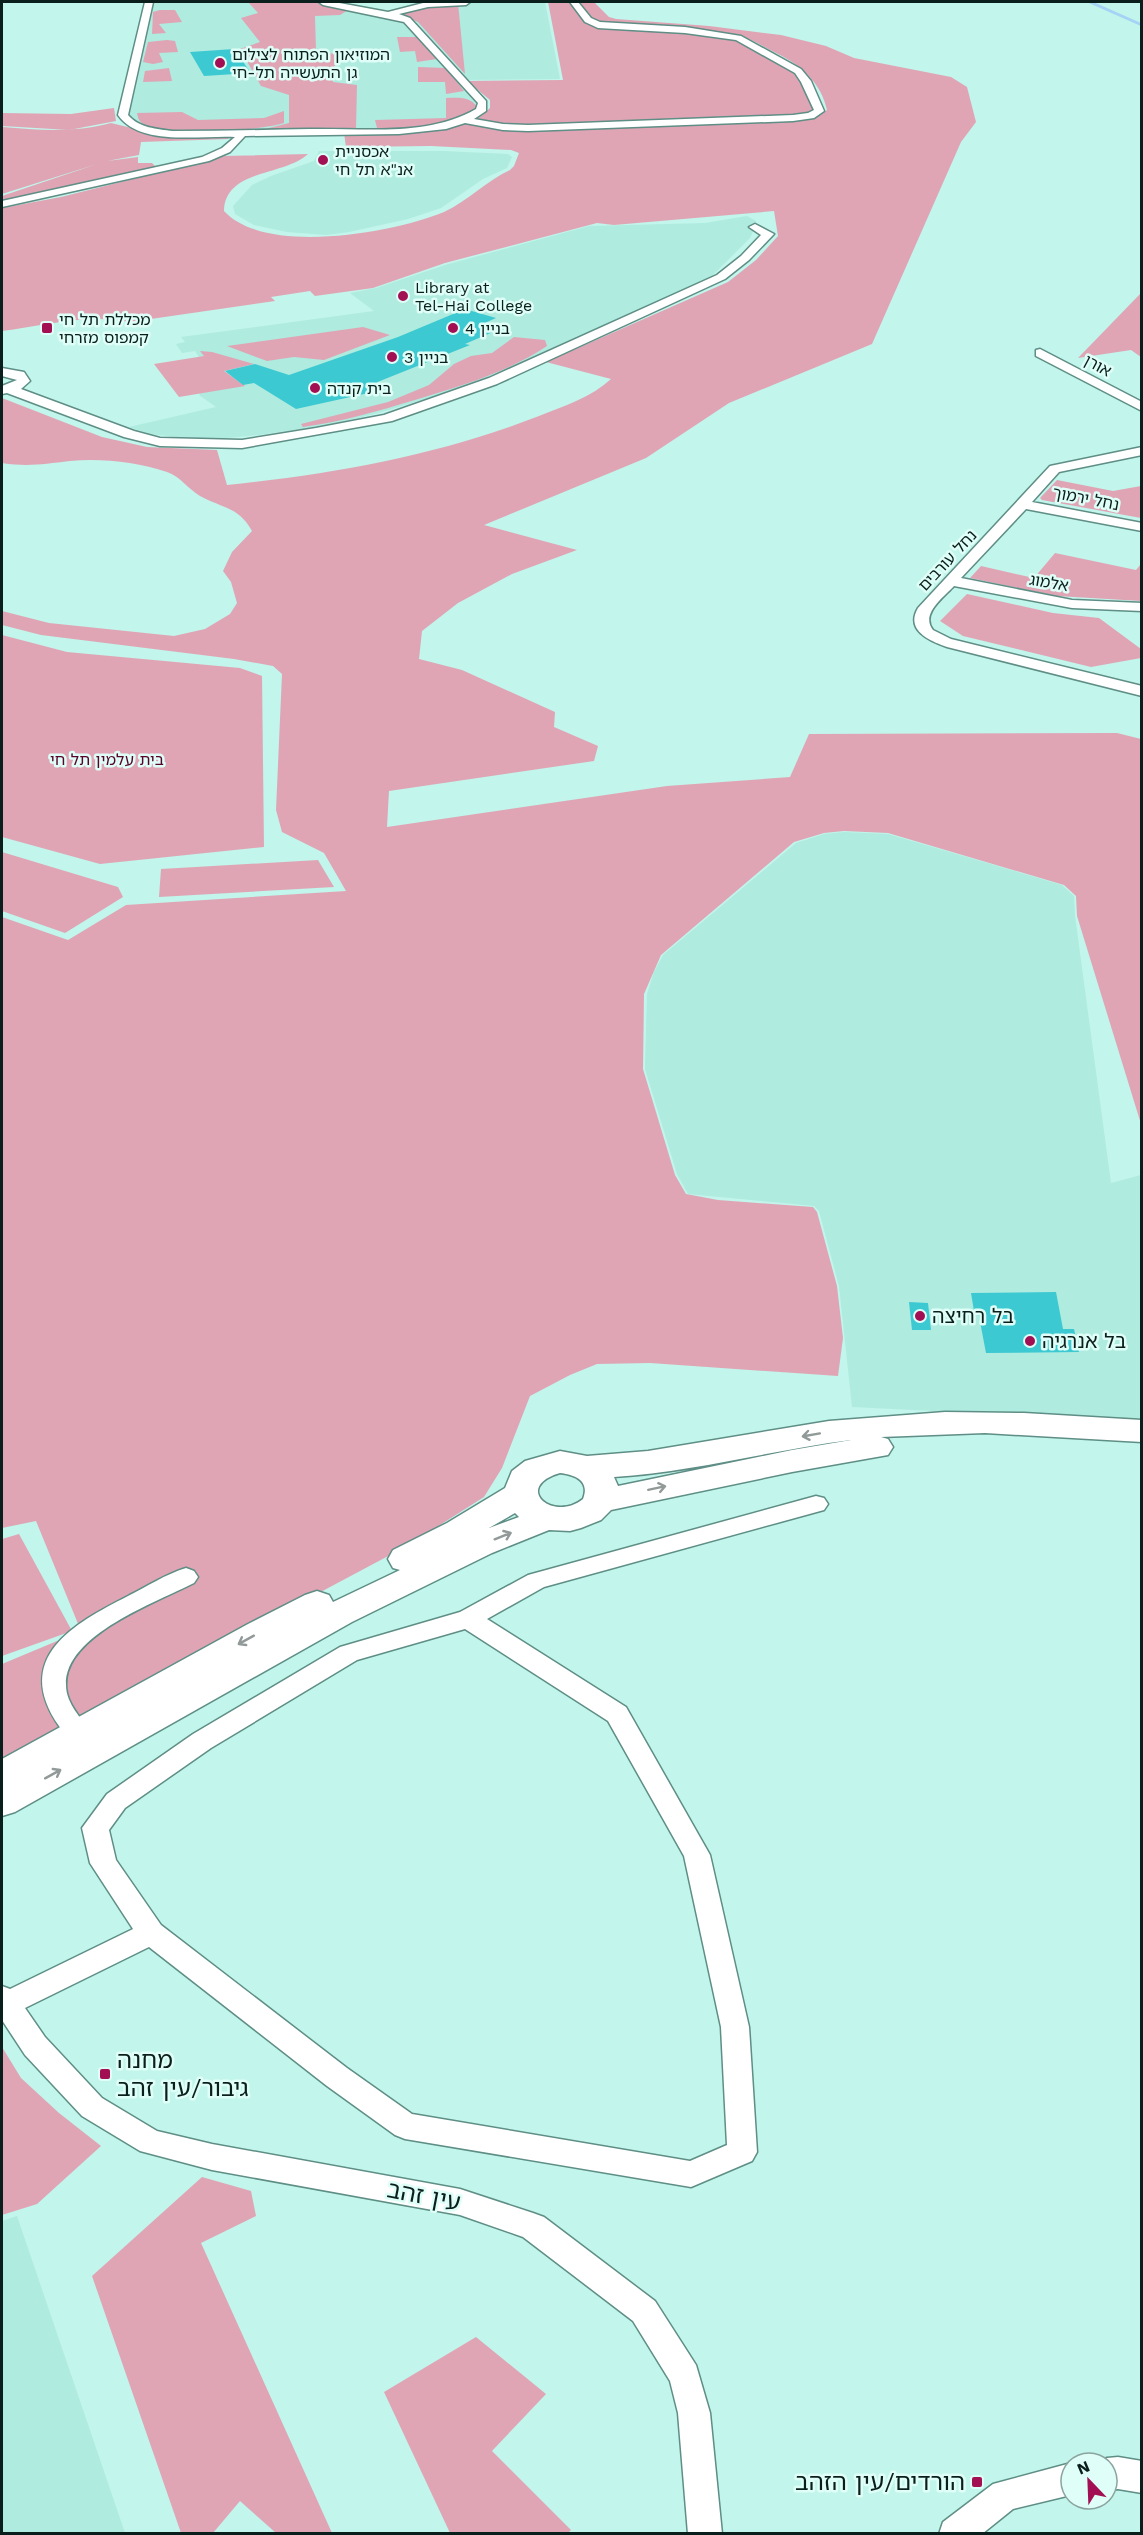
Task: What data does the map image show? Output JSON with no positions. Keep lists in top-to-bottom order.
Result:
{
  "streets": {
    "street": [
      "אורן",
      "נחל ירמוך",
      "נחל עורבים",
      "אלמוג",
      "עין זהב"
    ]
  },
  "crossings": [
    ["נחל ירמוך", "נחל עורבים"],
    ["נחל עורבים", "אלמוג"]
  ],
  "parks": ["בית עלמין תל חי"],
  "places": {
    "other": [
      "המוזיאון הפתוח לצילום גן התעשייה תל-חי",
      "אכסניית אנ\"א תל חי",
      "Library at Tel-Hai College",
      "בניין 4",
      "בניין 3",
      "בית קנדה",
      "בל רחיצה",
      "בל אנרגיה"
    ],
    "transit": ["מכללת תל חי קמפוס מזרחי", "מחנה גיבור/עין זהב", "הורדים/עין הזהב"]
  },
  "north": "top left"
}
